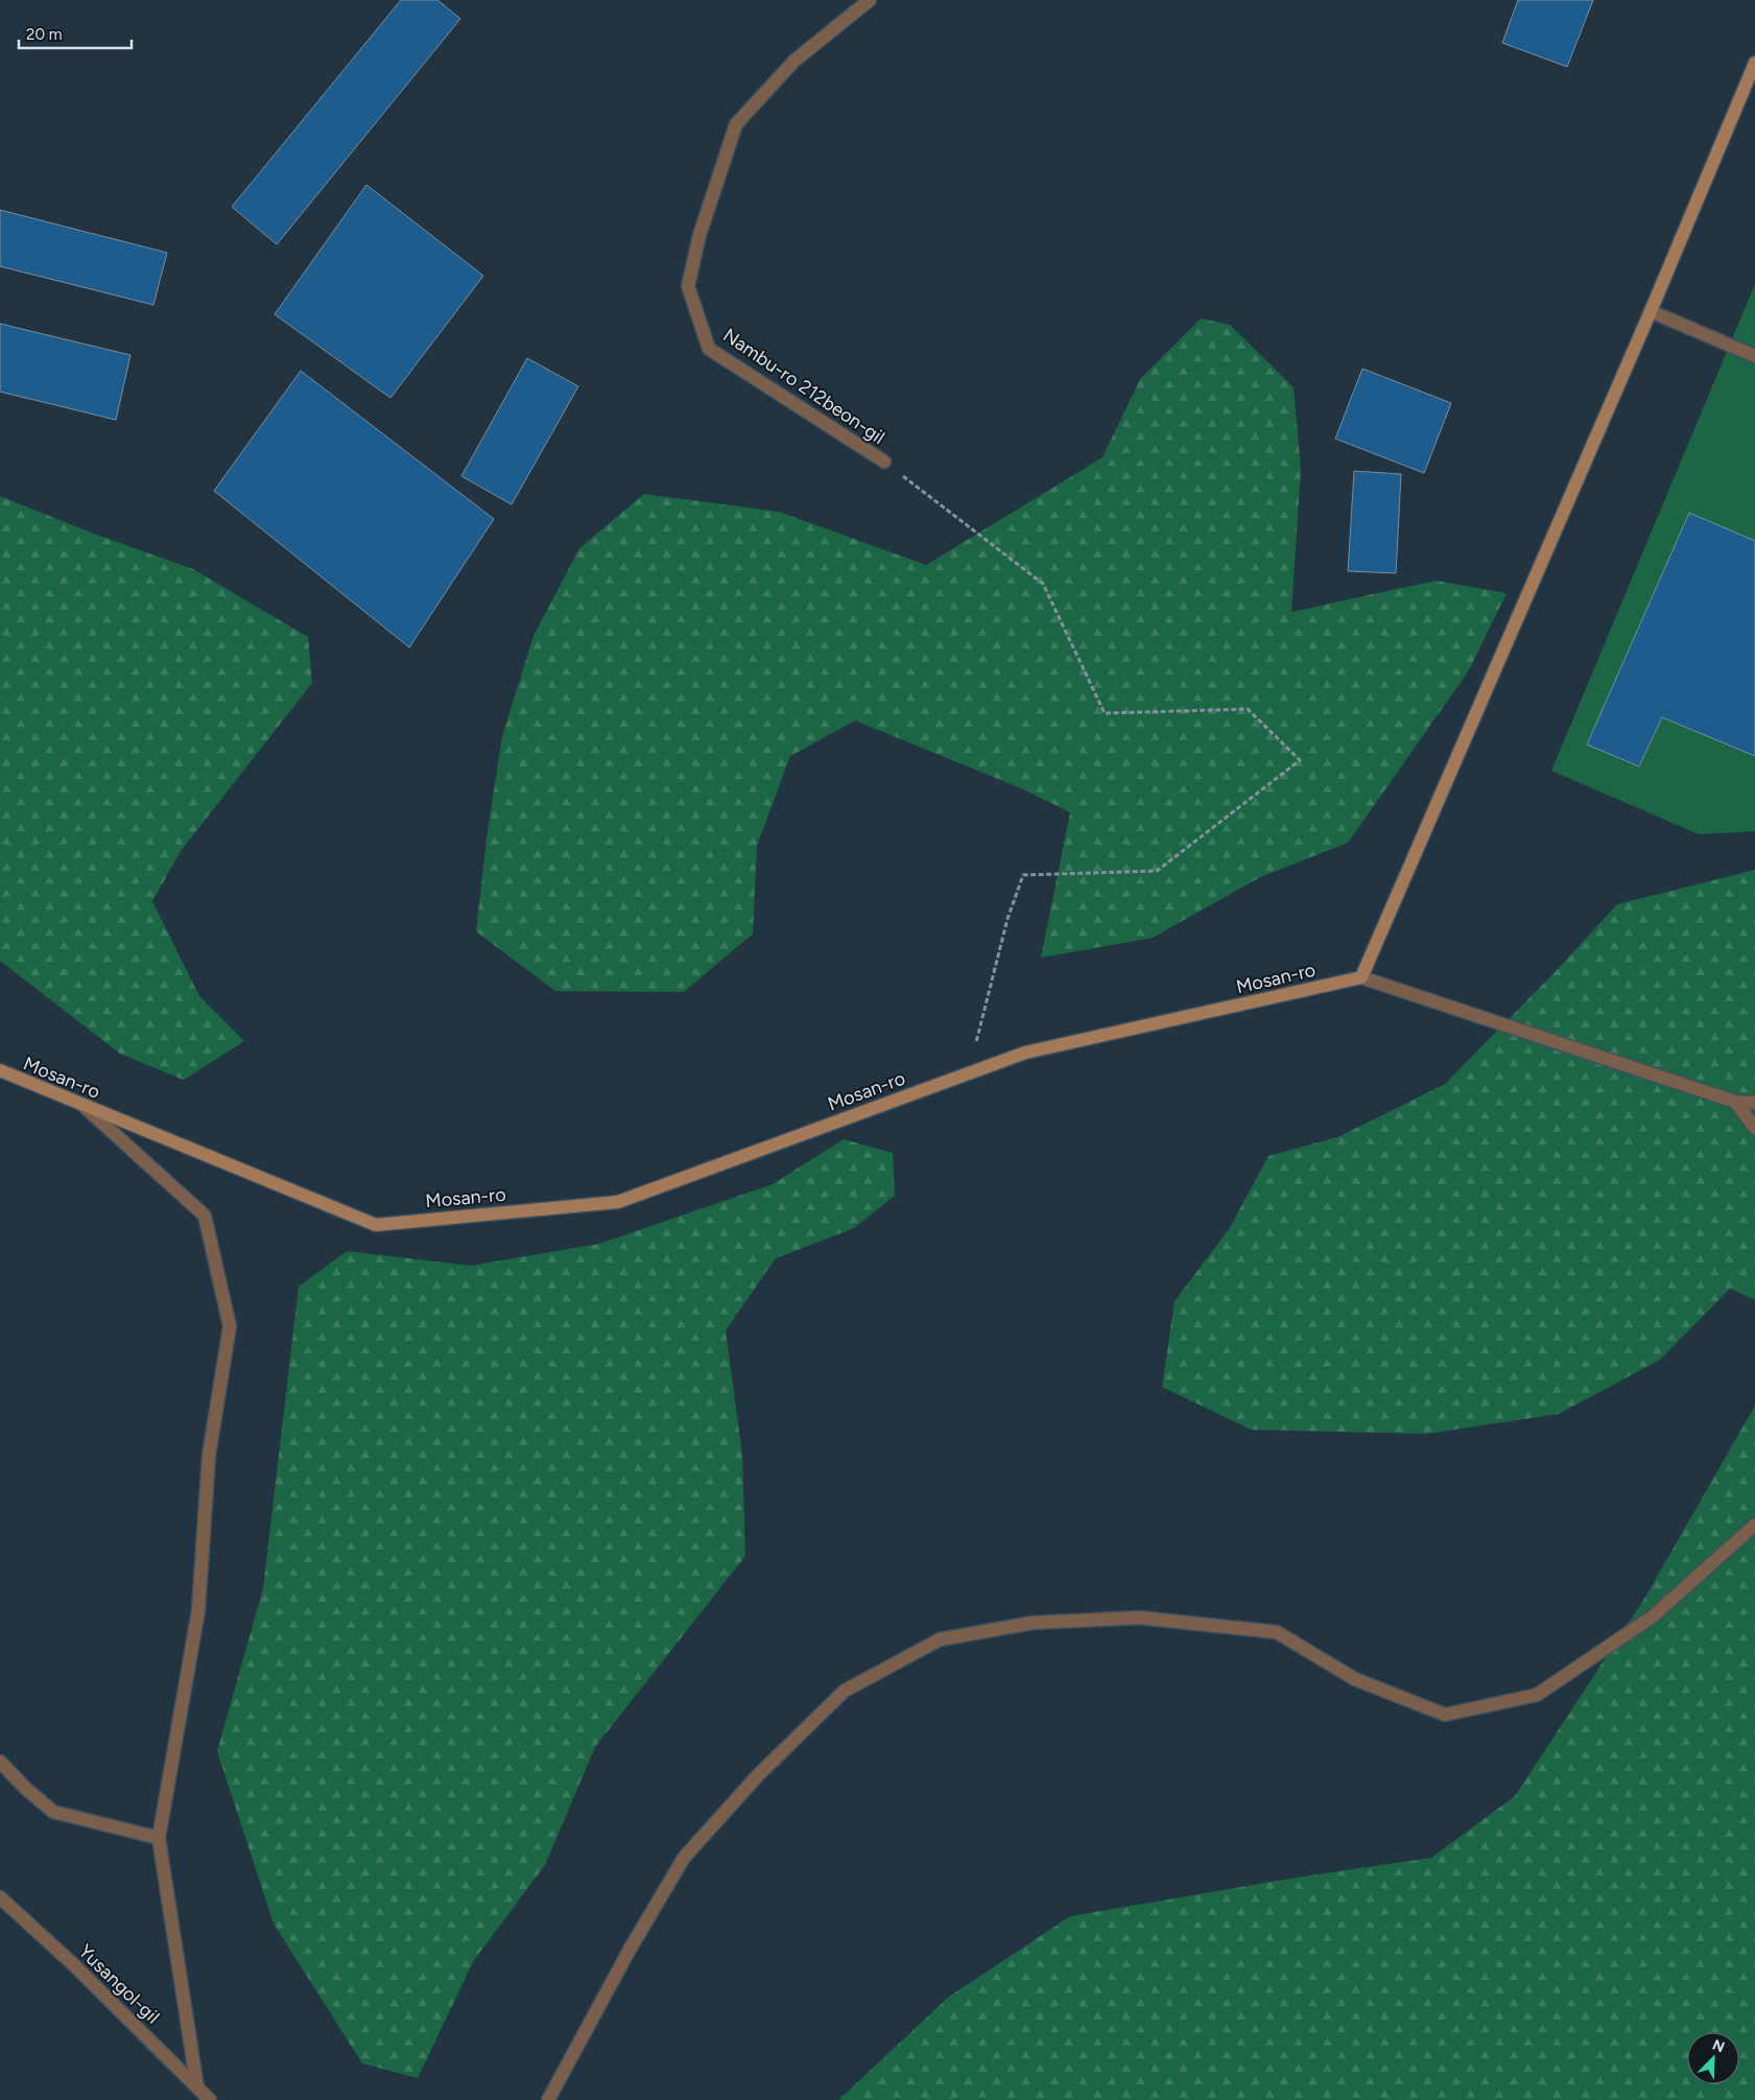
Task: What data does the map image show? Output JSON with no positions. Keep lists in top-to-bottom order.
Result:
{
  "streets": {
    "street": ["Nambu-ro 212beon-gil", "Mosan-ro", "Yusangol-gil"]
  },
  "scale_bar": "20 m",
  "north": "top right"
}
